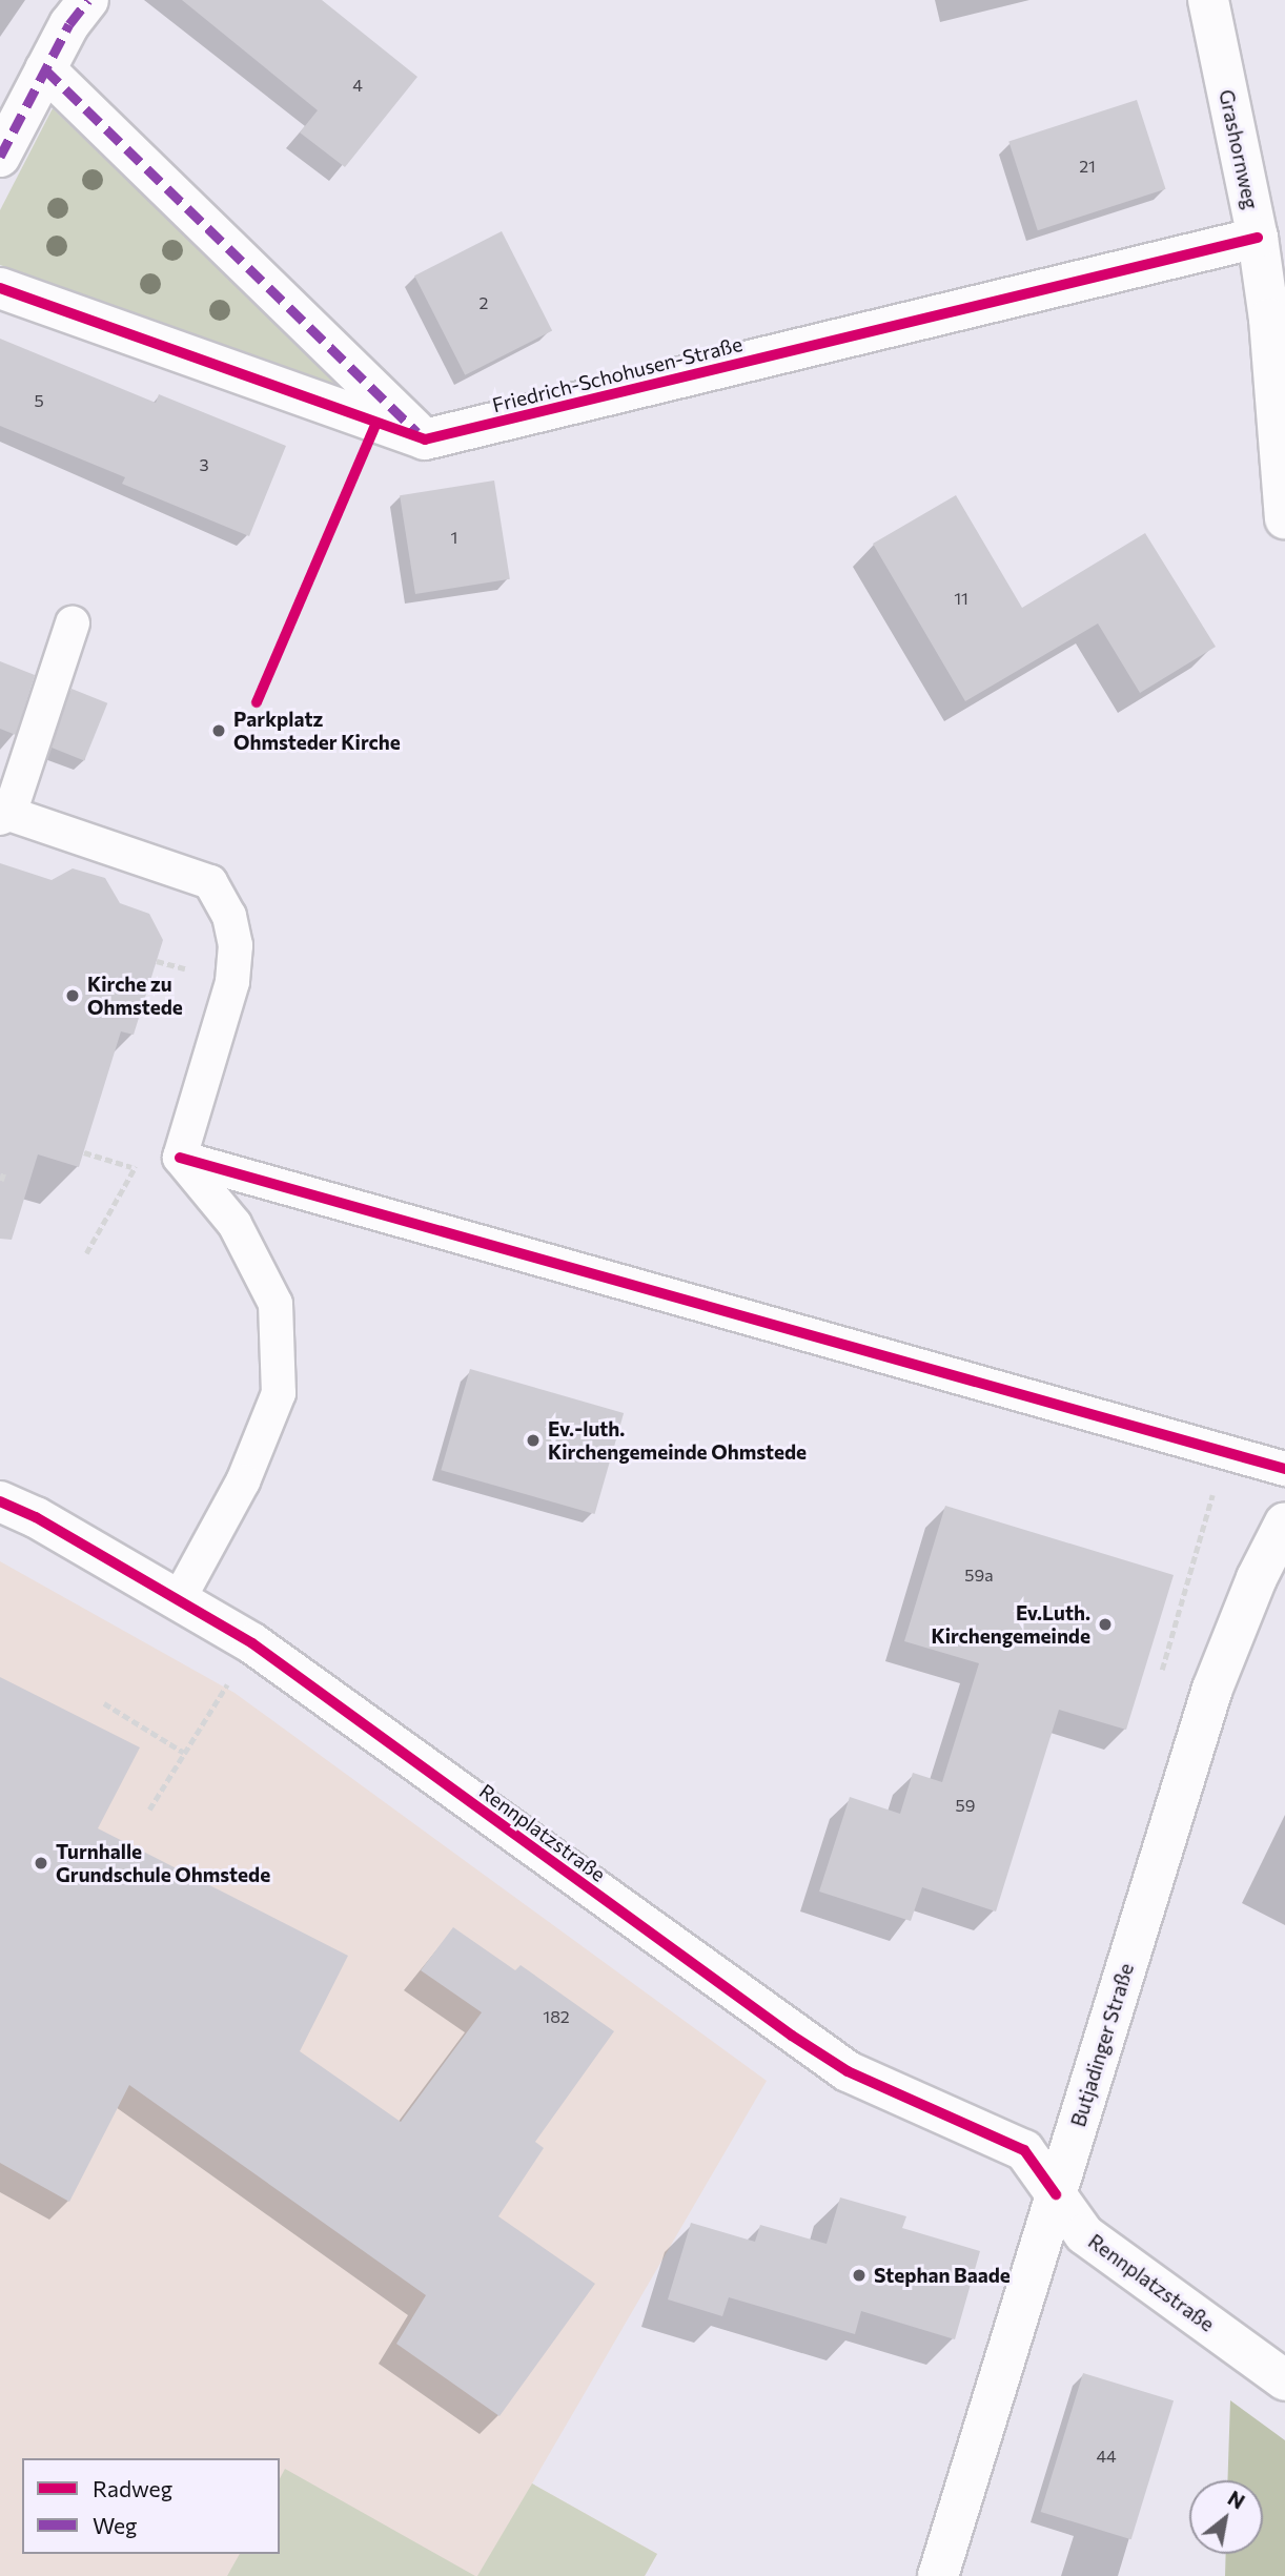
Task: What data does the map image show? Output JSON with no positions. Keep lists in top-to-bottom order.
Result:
{
  "streets": {
    "street": [
      "Grashornweg",
      "Friedrich-Schohusen-Straße",
      "Rennplatzstraße",
      "Butjadinger Straße"
    ]
  },
  "crossings": [
    ["Grashornweg", "Friedrich-Schohusen-Straße"],
    ["Rennplatzstraße", "Butjadinger Straße"]
  ],
  "places": [
    "Parkplatz Ohmsteder Kirche",
    "Kirche zu Ohmstede",
    "Ev.-luth. Kirchengemeinde Ohmstede",
    "Ev.Luth. Kirchengemeinde",
    "Turnhalle Grundschule Ohmstede",
    "Stephan Baade"
  ],
  "house_numbers": [
    "4",
    "21",
    "2",
    "5",
    "3",
    "1",
    "11",
    "59a",
    "59",
    "182",
    "44"
  ],
  "legend": ["Radweg", "Weg"],
  "north": "top right"
}
